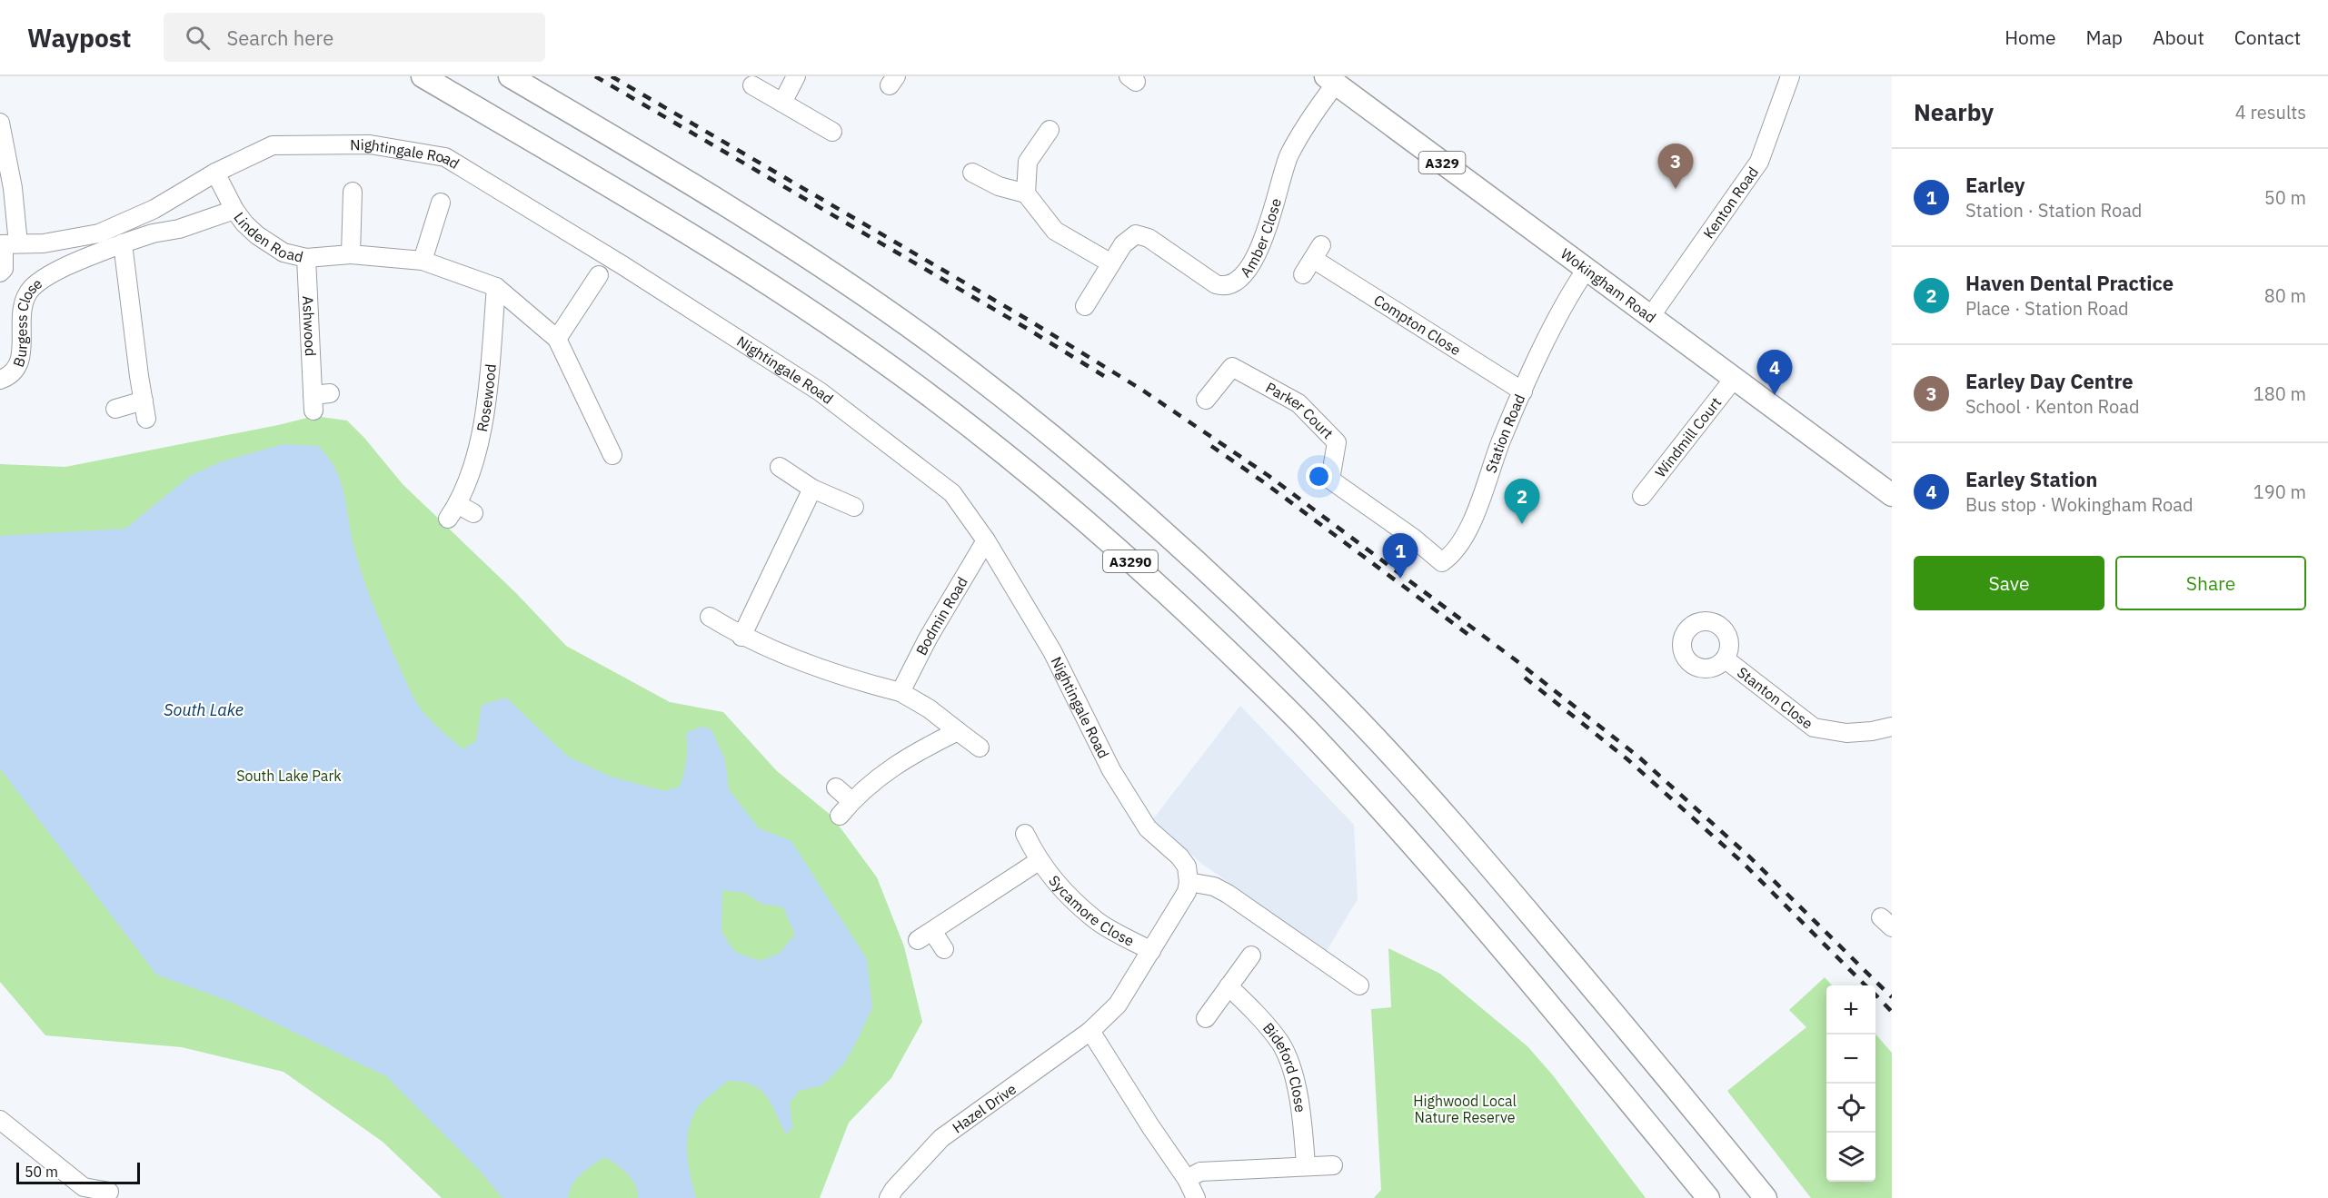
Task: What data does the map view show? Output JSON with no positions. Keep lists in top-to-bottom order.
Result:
{
  "streets": {
    "main road": ["A329", "Wokingham Road", "A3290"],
    "street": [
      "Nightingale Road",
      "Kenton Road",
      "Linden Road",
      "Amber Close",
      "Burgess Close",
      "Compton Close",
      "Ashwood",
      "Rosewood",
      "Parker Court",
      "Station Road",
      "Windmill Court",
      "Bodmin Road",
      "Stanton Close",
      "Sycamore Close",
      "Bideford Close",
      "Hazel Drive"
    ]
  },
  "crossings": [
    ["Nightingale Road", "Linden Road"],
    ["Nightingale Road", "Bodmin Road"],
    ["Nightingale Road", "Hazel Drive"],
    ["Kenton Road", "Wokingham Road"],
    ["Linden Road", "Burgess Close"],
    ["Linden Road", "Ashwood"],
    ["Linden Road", "Rosewood"],
    ["Amber Close", "Wokingham Road"],
    ["Wokingham Road", "Station Road"],
    ["Wokingham Road", "Windmill Court"],
    ["Compton Close", "Station Road"],
    ["Parker Court", "Station Road"],
    ["Sycamore Close", "Hazel Drive"]
  ],
  "water": ["South Lake"],
  "parks": ["South Lake Park", "Highwood Local Nature Reserve"],
  "scale_bar": "50 m",
  "page": {
    "header": "Waypost",
    "search": "Search here",
    "nav": [
      "Home",
      "Map",
      "About",
      "Contact"
    ],
    "heading": ["Nearby", "4 results"],
    "pins": [
      "3",
      "4",
      "2",
      "1"
    ],
    "list": [
      {
        "mark": "1",
        "name": "Earley",
        "note": "Station · Station Road",
        "value": "50 m"
      },
      {
        "mark": "2",
        "name": "Haven Dental Practice",
        "note": "Place · Station Road",
        "value": "80 m"
      },
      {
        "mark": "3",
        "name": "Earley Day Centre",
        "note": "School · Kenton Road",
        "value": "180 m"
      },
      {
        "mark": "4",
        "name": "Earley Station",
        "note": "Bus stop · Wokingham Road",
        "value": "190 m"
      }
    ],
    "buttons": ["Save", "Share"],
    "map_buttons": ["+", "−"],
    "scale": "50 m"
  }
}
